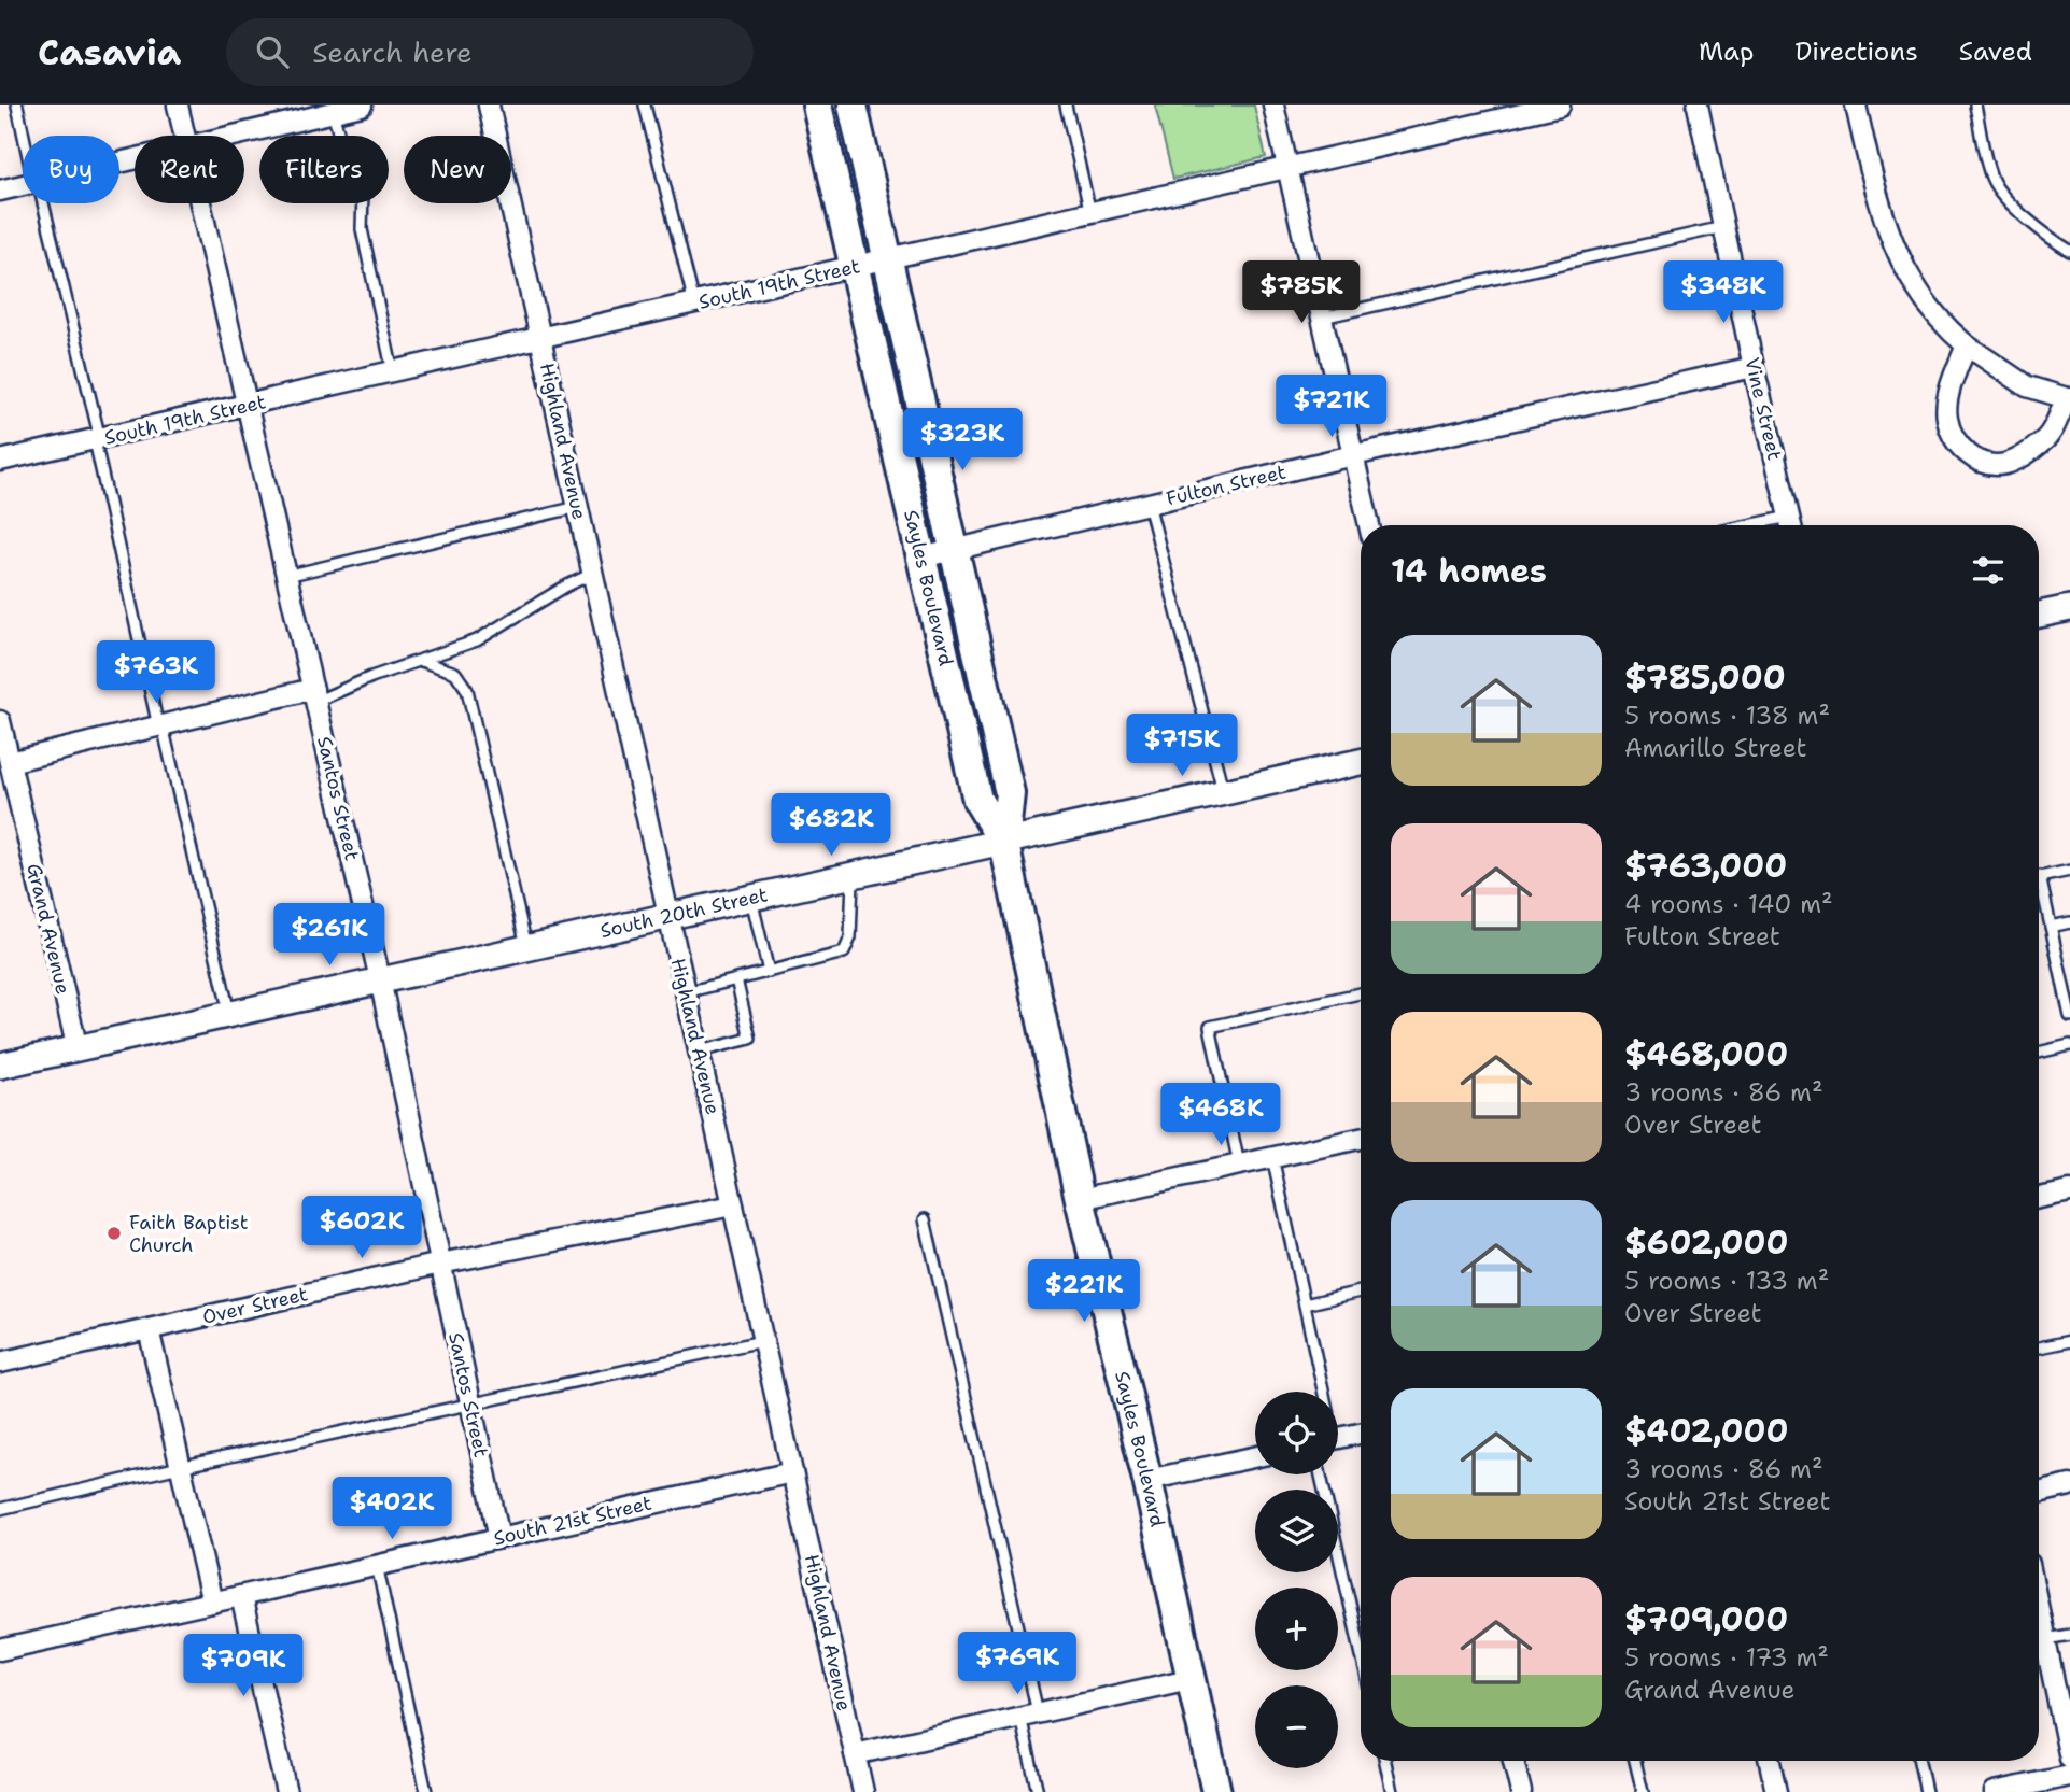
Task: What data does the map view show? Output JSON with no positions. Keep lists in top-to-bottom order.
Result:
{
  "streets": {
    "main road": ["Sayles Boulevard"],
    "street": [
      "South 19th Street",
      "Vine Street",
      "Highland Avenue",
      "Fulton Street",
      "Santos Street",
      "South 20th Street",
      "Grand Avenue",
      "Over Street",
      "South 21st Street"
    ]
  },
  "crossings": [
    ["South 19th Street", "Highland Avenue"],
    ["South 19th Street", "Sayles Boulevard"],
    ["South 19th Street", "Santos Street"],
    ["Vine Street", "Fulton Street"],
    ["Highland Avenue", "South 20th Street"],
    ["Highland Avenue", "Over Street"],
    ["Highland Avenue", "South 21st Street"],
    ["Fulton Street", "Sayles Boulevard"],
    ["Sayles Boulevard", "South 20th Street"],
    ["Santos Street", "South 20th Street"],
    ["Santos Street", "Over Street"],
    ["Santos Street", "South 21st Street"],
    ["South 20th Street", "Grand Avenue"]
  ],
  "places": ["Faith Baptist Church"],
  "page": {
    "header": "Casavia",
    "search": "Search here",
    "nav": ["Map", "Directions", "Saved"],
    "chip": [
      "Buy",
      "Rent",
      "Filters",
      "New"
    ],
    "price": [
      "$785K",
      "$348K",
      "$721K",
      "$323K",
      "$763K",
      "$715K",
      "$682K",
      "$261K",
      "$468K",
      "$602K",
      "$221K",
      "$402K",
      "$769K",
      "$709K"
    ],
    "heading": "14 homes",
    "list": [
      {
        "name": "$785,000",
        "note": "5 rooms · 138 m² · Amarillo Street"
      },
      {
        "name": "$763,000",
        "note": "4 rooms · 140 m² · Fulton Street"
      },
      {
        "name": "$468,000",
        "note": "3 rooms · 86 m² · Over Street"
      },
      {
        "name": "$602,000",
        "note": "5 rooms · 133 m² · Over Street"
      },
      {
        "name": "$402,000",
        "note": "3 rooms · 86 m² · South 21st Street"
      },
      {
        "name": "$709,000",
        "note": "5 rooms · 173 m² · Grand Avenue"
      }
    ],
    "map_buttons": ["+", "−"]
  }
}
